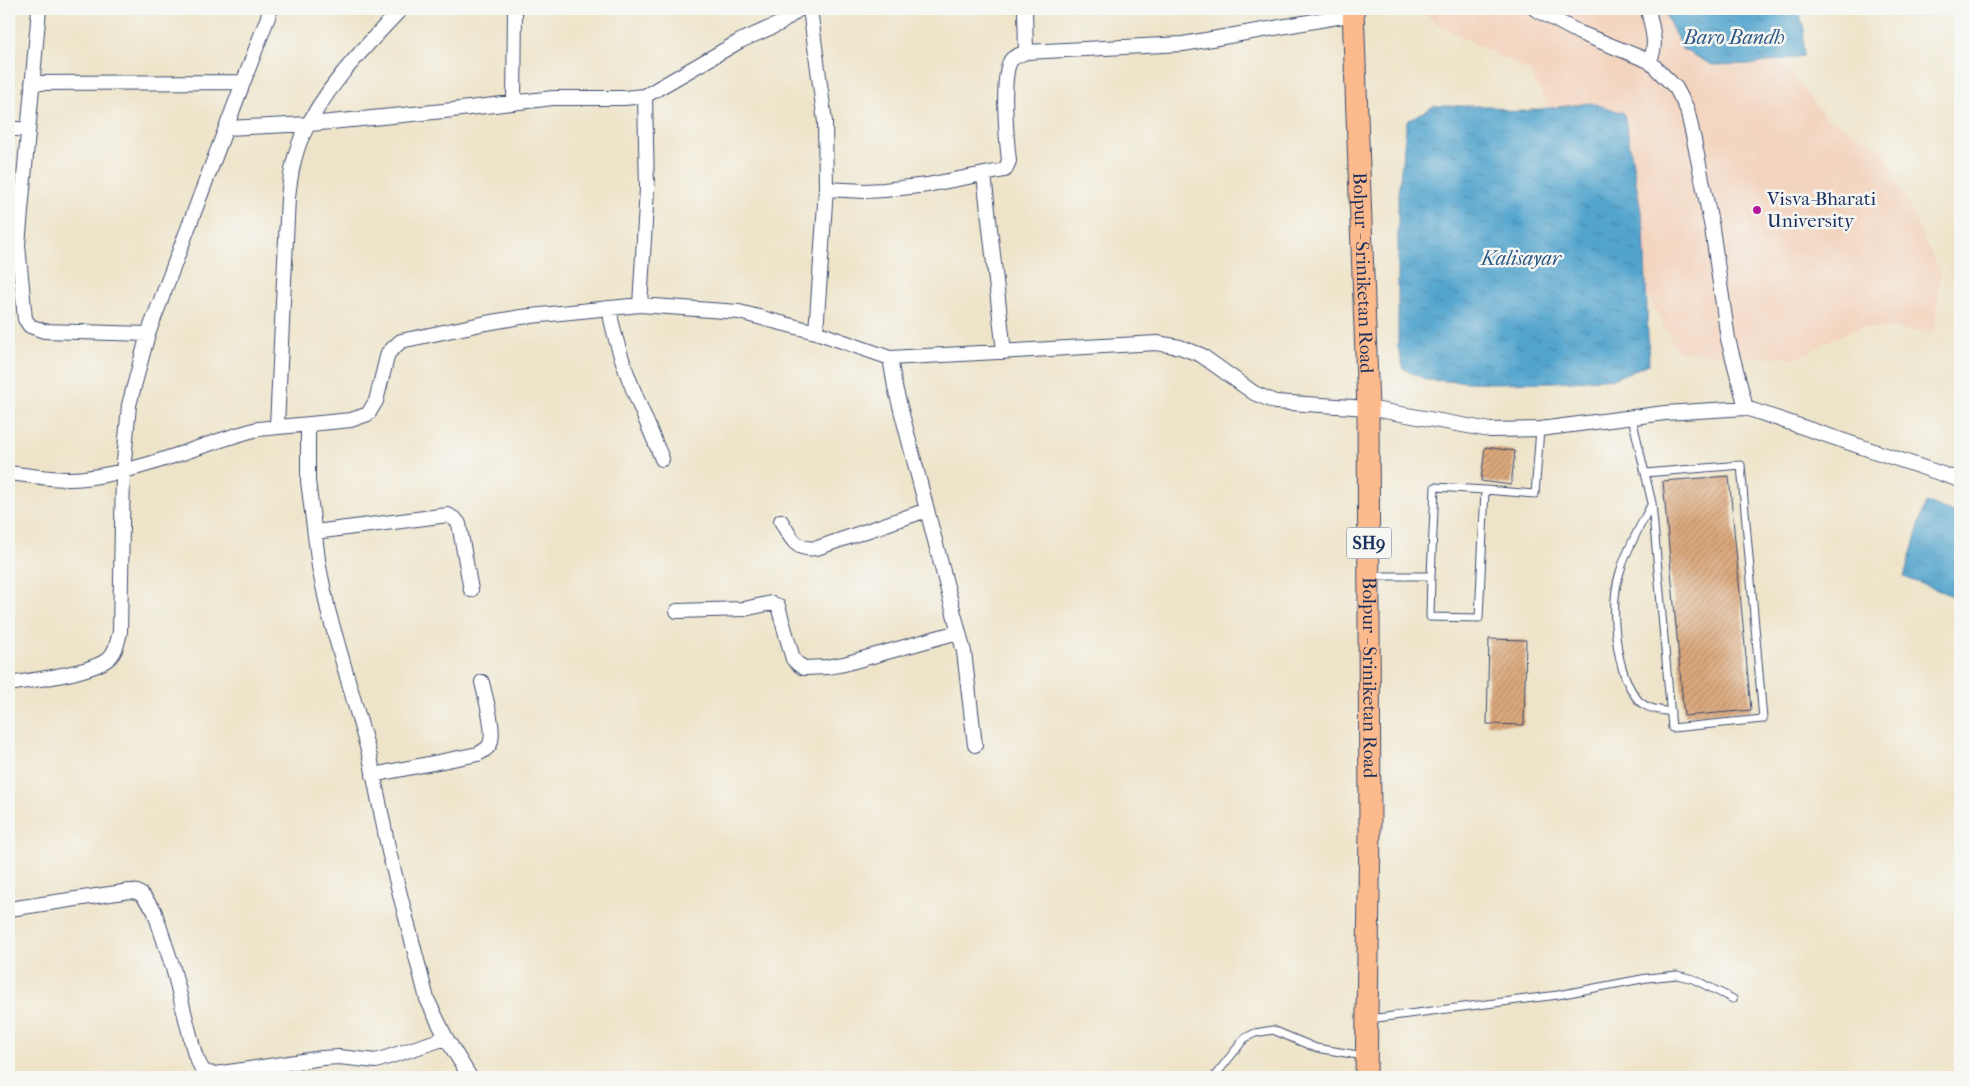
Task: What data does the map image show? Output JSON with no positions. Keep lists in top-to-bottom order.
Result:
{
  "streets": {
    "main road": ["Bolpur - Sriniketan Road", "SH9"]
  },
  "water": ["Baro Bandh", "Kalisayar"],
  "places": ["Visva-Bharati University"]
}
